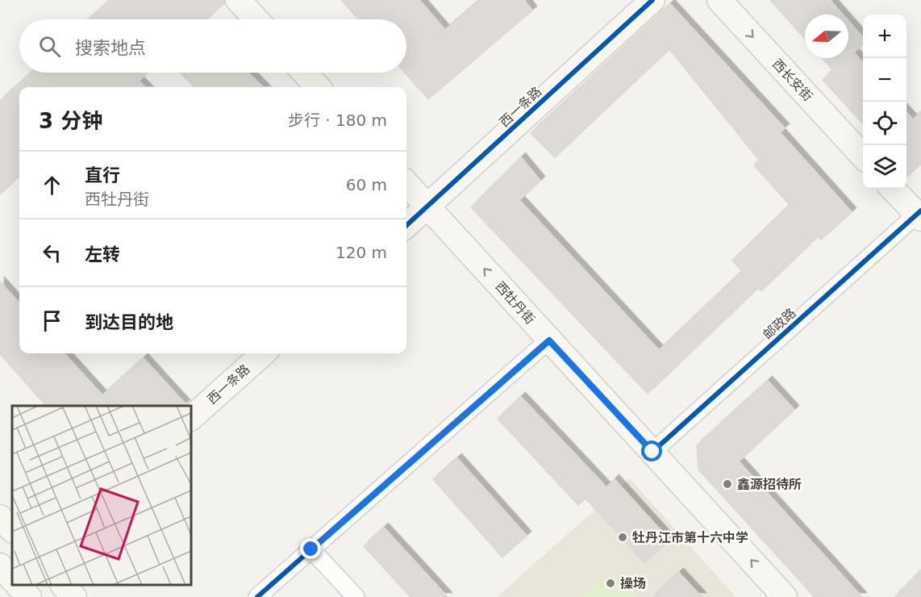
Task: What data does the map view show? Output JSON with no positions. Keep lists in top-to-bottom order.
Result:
{
  "streets": {
    "main road": ["西长安街", "西一条路", "西牡丹街"],
    "street": ["邮政路"]
  },
  "crossings": [
    ["西一条路", "西牡丹街"],
    ["西牡丹街", "邮政路"]
  ],
  "one_way": ["西长安街", "西牡丹街"],
  "places": ["鑫源招待所", "牡丹江市第十六中学", "操场"],
  "north": "left",
  "page": {
    "map_buttons": ["+", "−"],
    "search": "搜索地点",
    "heading": ["3 分钟", "步行 · 180 m"],
    "list": [
      ["直行", "西牡丹街", "60 m"],
      ["左转", "120 m"],
      "到达目的地"
    ]
  }
}
